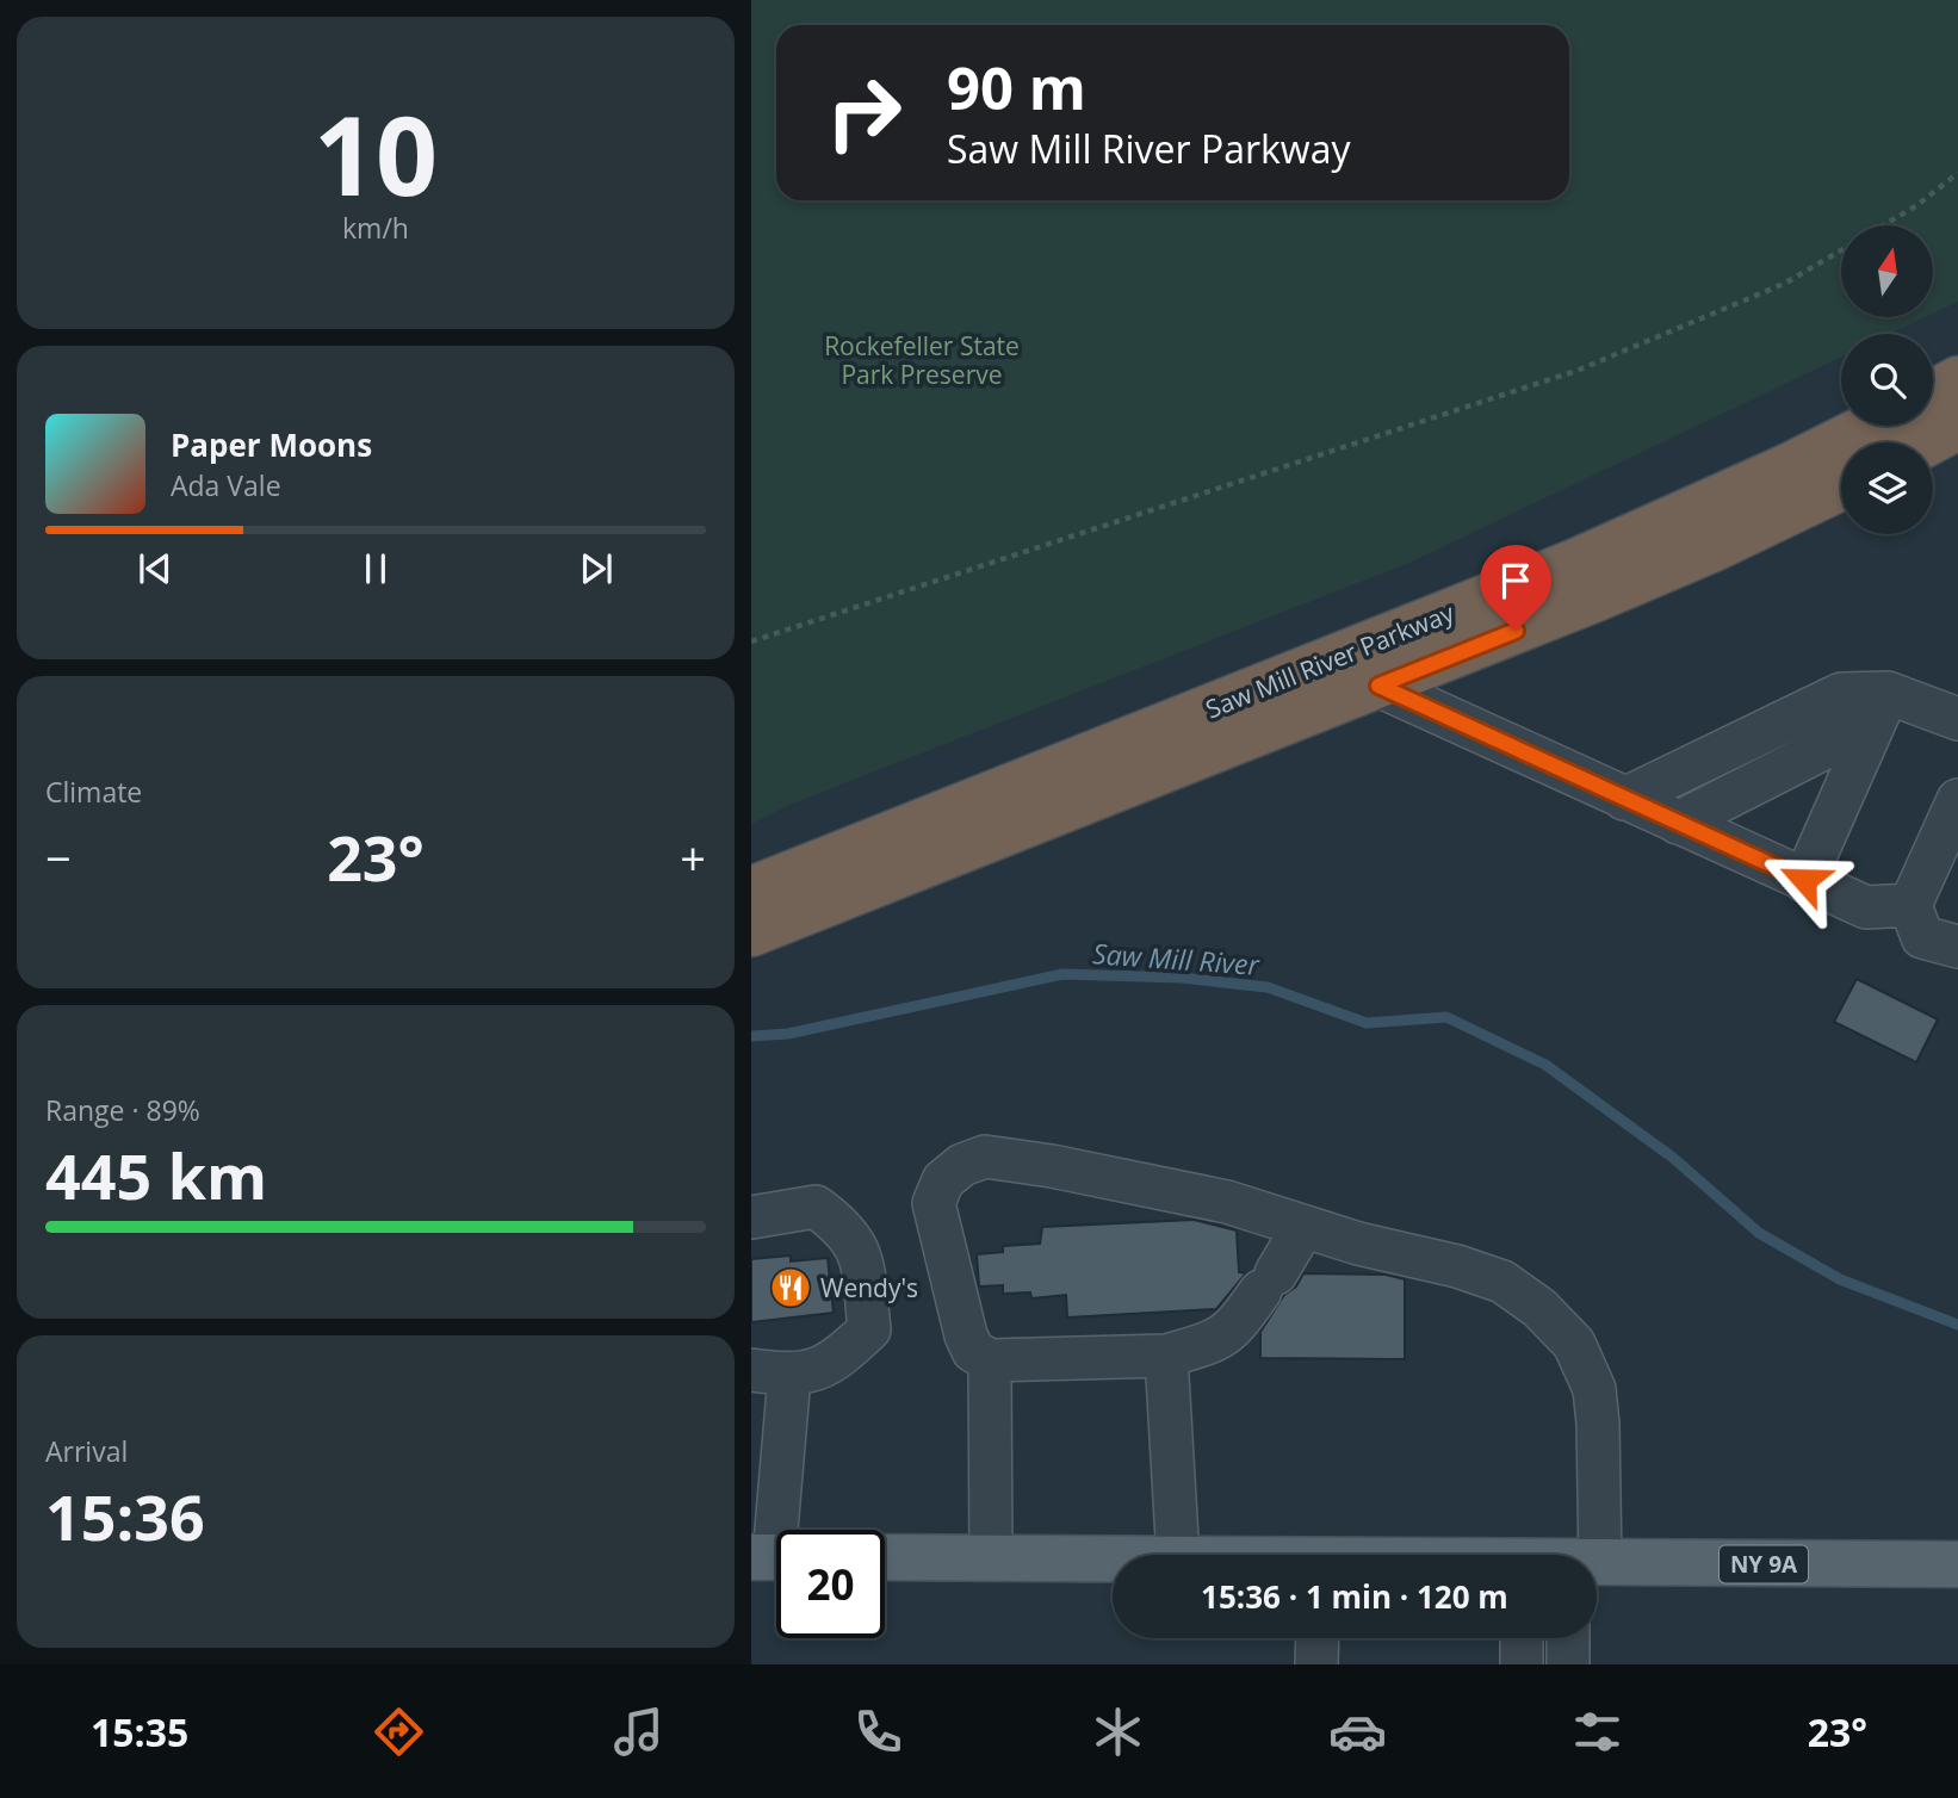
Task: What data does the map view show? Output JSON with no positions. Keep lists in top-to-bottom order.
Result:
{
  "streets": {
    "highway": ["Saw Mill River Parkway"],
    "main road": ["NY 9A"]
  },
  "water": ["Saw Mill River"],
  "parks": ["Rockefeller State Park Preserve"],
  "places": {
    "restaurant": ["Wendy's"]
  },
  "north": "top",
  "page": {
    "tile": [
      ["10", "km/h"],
      "Climate",
      ["Range · 89%", "445 km"],
      ["Arrival", "15:36"]
    ],
    "turn": ["90 m", "Saw Mill River Parkway"],
    "song": ["Paper Moons", "Ada Vale"],
    "heat": ["−", "23°", "+"],
    "limit": "20",
    "trip": "15:36 · 1 min · 120 m",
    "tabs": ["15:35", "23°"]
  }
}
